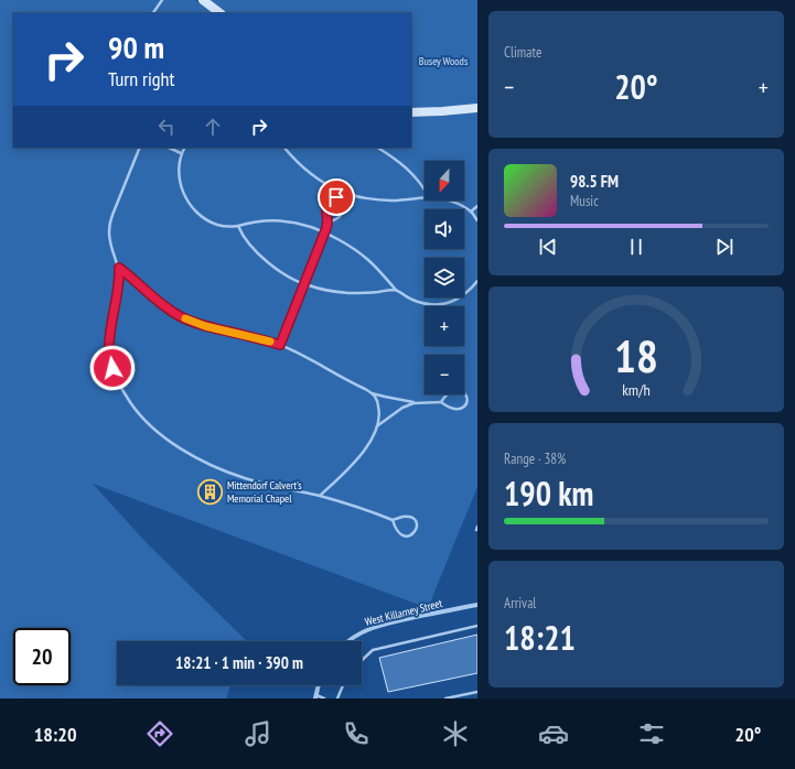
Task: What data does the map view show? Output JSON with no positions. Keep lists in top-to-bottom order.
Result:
{
  "streets": {
    "street": ["West Killarney Street"]
  },
  "parks": ["Busey Woods"],
  "places": {
    "building": ["Mittendorf Calvert's Memorial Chapel"]
  },
  "north": "bottom",
  "page": {
    "tile": [
      "Climate",
      ["Range · 38%", "190 km"],
      ["Arrival", "18:21"]
    ],
    "turn": ["90 m", "Turn right"],
    "heat": ["−", "20°", "+"],
    "map_buttons": ["+", "−"],
    "song": ["98.5 FM", "Music"],
    "limit": "20",
    "trip": "18:21 · 1 min · 390 m",
    "tabs": ["18:20", "20°"],
    "gauge": ["18", "km/h"]
  }
}
